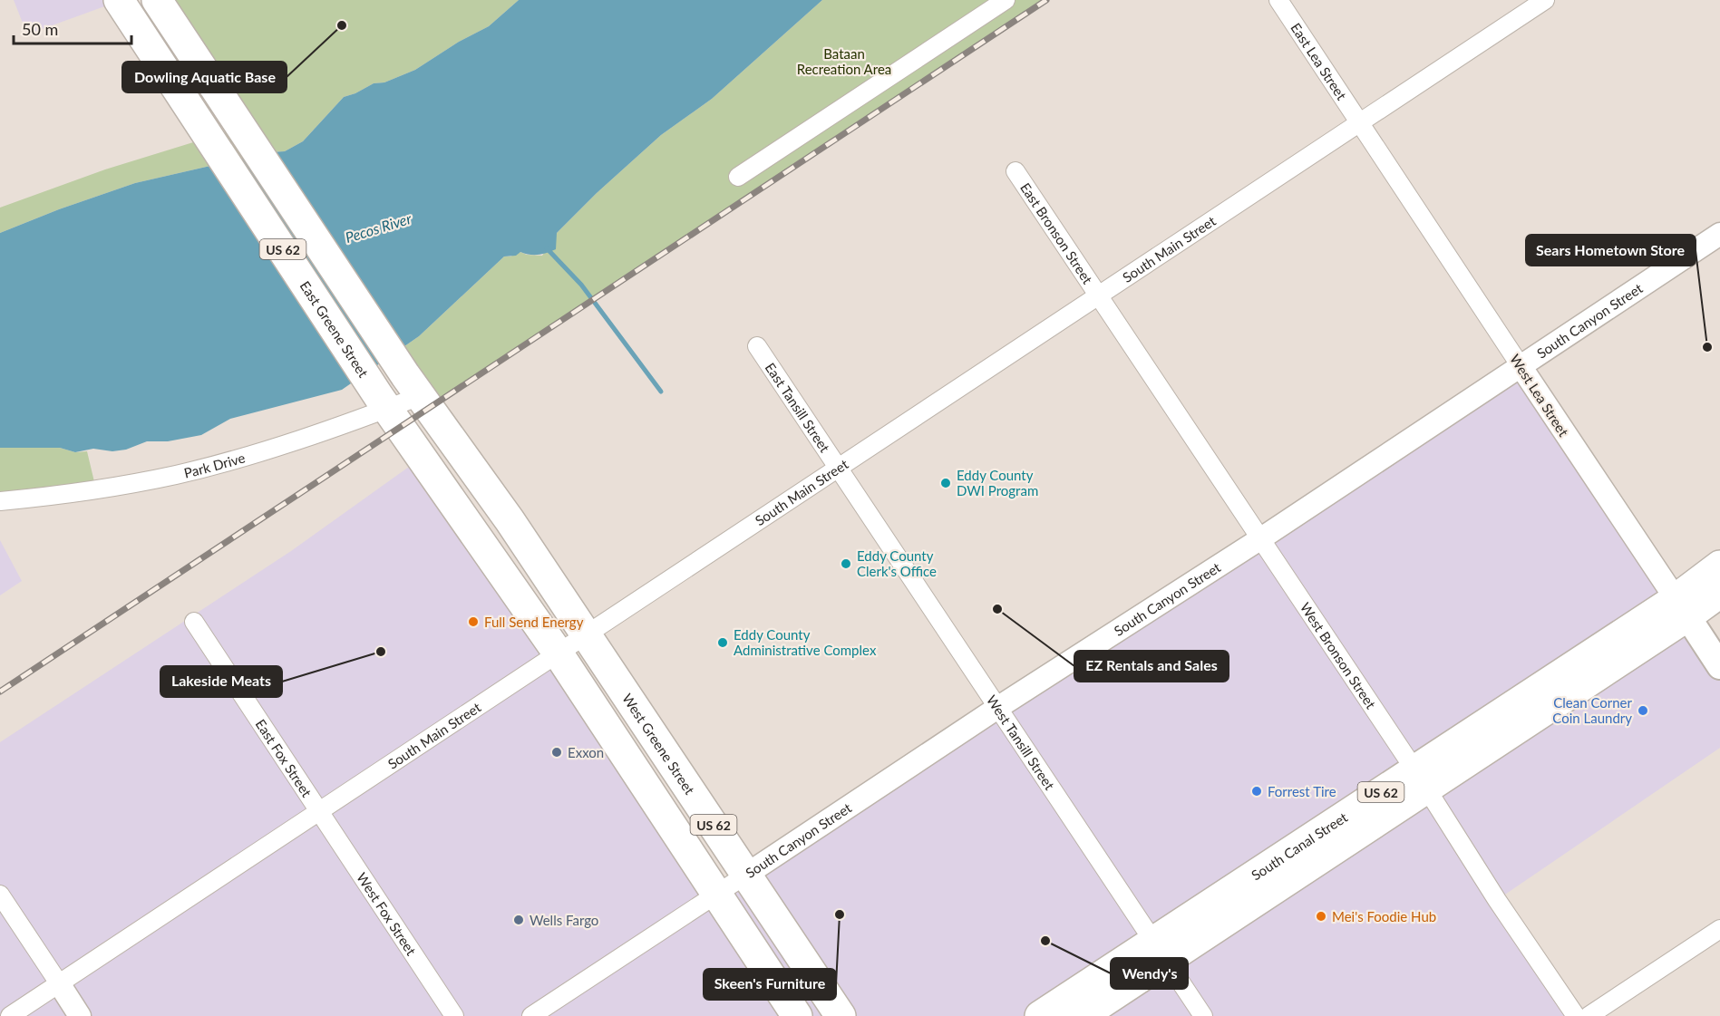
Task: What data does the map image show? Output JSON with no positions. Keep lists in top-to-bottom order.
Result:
{
  "streets": {
    "highway": [
      "US 62",
      "East Greene Street",
      "West Greene Street",
      "South Canal Street"
    ],
    "main road": ["West Lea Street"],
    "street": [
      "East Lea Street",
      "East Bronson Street",
      "South Main Street",
      "South Canyon Street",
      "East Tansill Street",
      "Park Drive",
      "West Bronson Street",
      "West Tansill Street",
      "East Fox Street",
      "West Fox Street"
    ]
  },
  "crossings": [
    ["East Lea Street", "South Main Street"],
    ["East Lea Street", "West Lea Street"],
    ["East Bronson Street", "South Main Street"],
    ["East Bronson Street", "West Bronson Street"],
    ["US 62", "South Main Street"],
    ["US 62", "South Canyon Street"],
    ["US 62", "East Greene Street"],
    ["US 62", "Park Drive"],
    ["US 62", "West Greene Street"],
    ["South Main Street", "East Greene Street"],
    ["South Main Street", "West Lea Street"],
    ["South Main Street", "East Tansill Street"],
    ["South Main Street", "West Bronson Street"],
    ["South Main Street", "West Tansill Street"],
    ["South Main Street", "West Greene Street"],
    ["South Main Street", "East Fox Street"],
    ["South Main Street", "West Fox Street"],
    ["South Canyon Street", "West Lea Street"],
    ["South Canyon Street", "West Bronson Street"],
    ["South Canyon Street", "West Tansill Street"],
    ["South Canyon Street", "West Greene Street"],
    ["East Greene Street", "Park Drive"],
    ["West Lea Street", "South Canal Street"],
    ["East Tansill Street", "West Tansill Street"],
    ["West Bronson Street", "South Canal Street"],
    ["West Tansill Street", "South Canal Street"],
    ["East Fox Street", "West Fox Street"]
  ],
  "water": ["Pecos River"],
  "parks": ["Bataan Recreation Area"],
  "places": [
    "Dowling Aquatic Base",
    "Sears Hometown Store",
    "Eddy County DWI Program",
    "Eddy County Clerk's Office",
    "EZ Rentals and Sales",
    "Full Send Energy",
    "Eddy County Administrative Complex",
    "Lakeside Meats",
    "Clean Corner Coin Laundry",
    "Exxon",
    "Forrest Tire",
    "Skeen's Furniture",
    "Mei's Foodie Hub",
    "Wells Fargo",
    "Wendy's"
  ],
  "scale_bar": "50 m"
}
